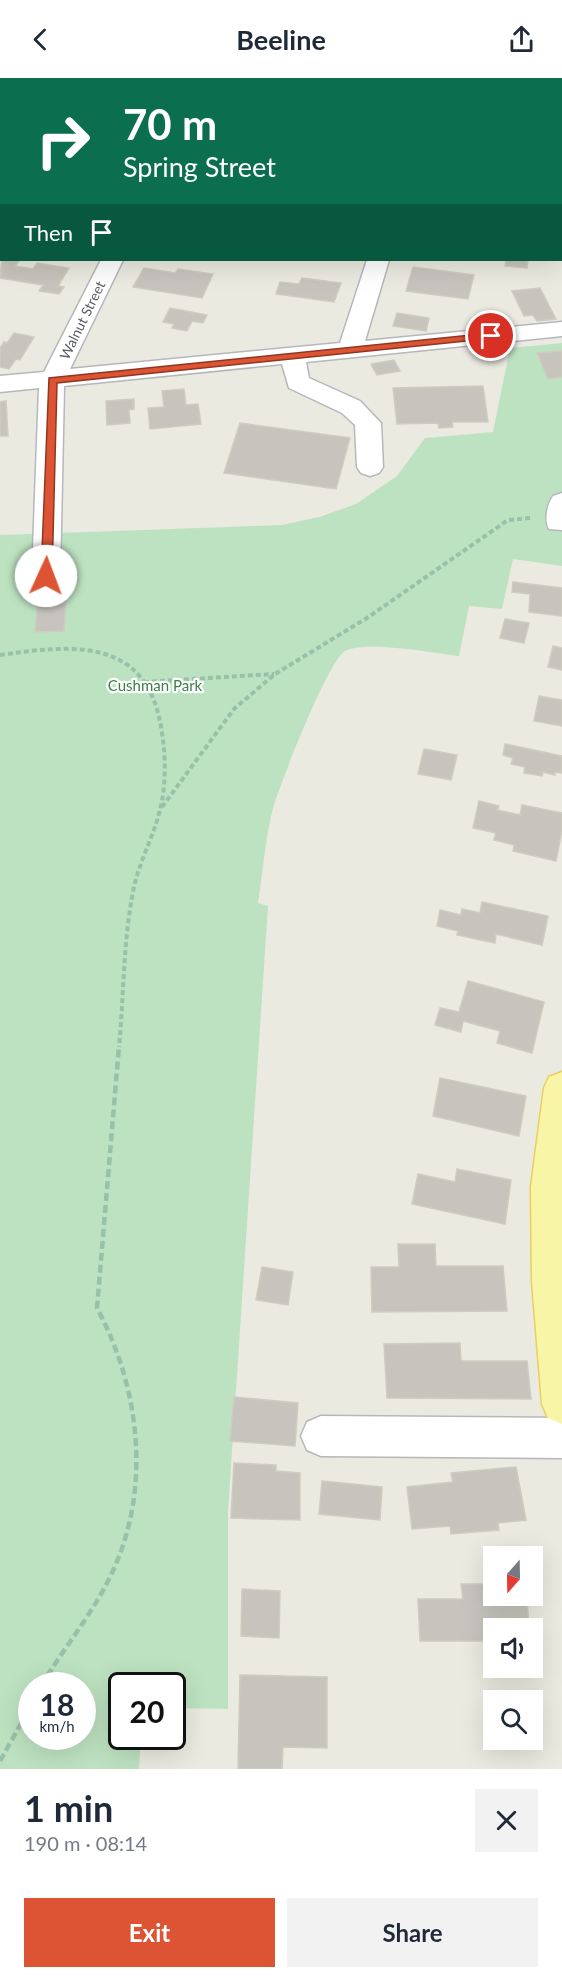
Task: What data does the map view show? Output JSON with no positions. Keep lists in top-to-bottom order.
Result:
{
  "streets": {
    "street": ["Walnut Street"]
  },
  "parks": ["Cushman Park"],
  "north": "bottom",
  "page": {
    "header": "Beeline",
    "turn": ["70 m", "Spring Street"],
    "then": "Then",
    "speed": "18 km/h",
    "limit": "20",
    "heading": ["1 min", "190 m · 08:14"],
    "buttons": ["Exit", "Share"]
  }
}
